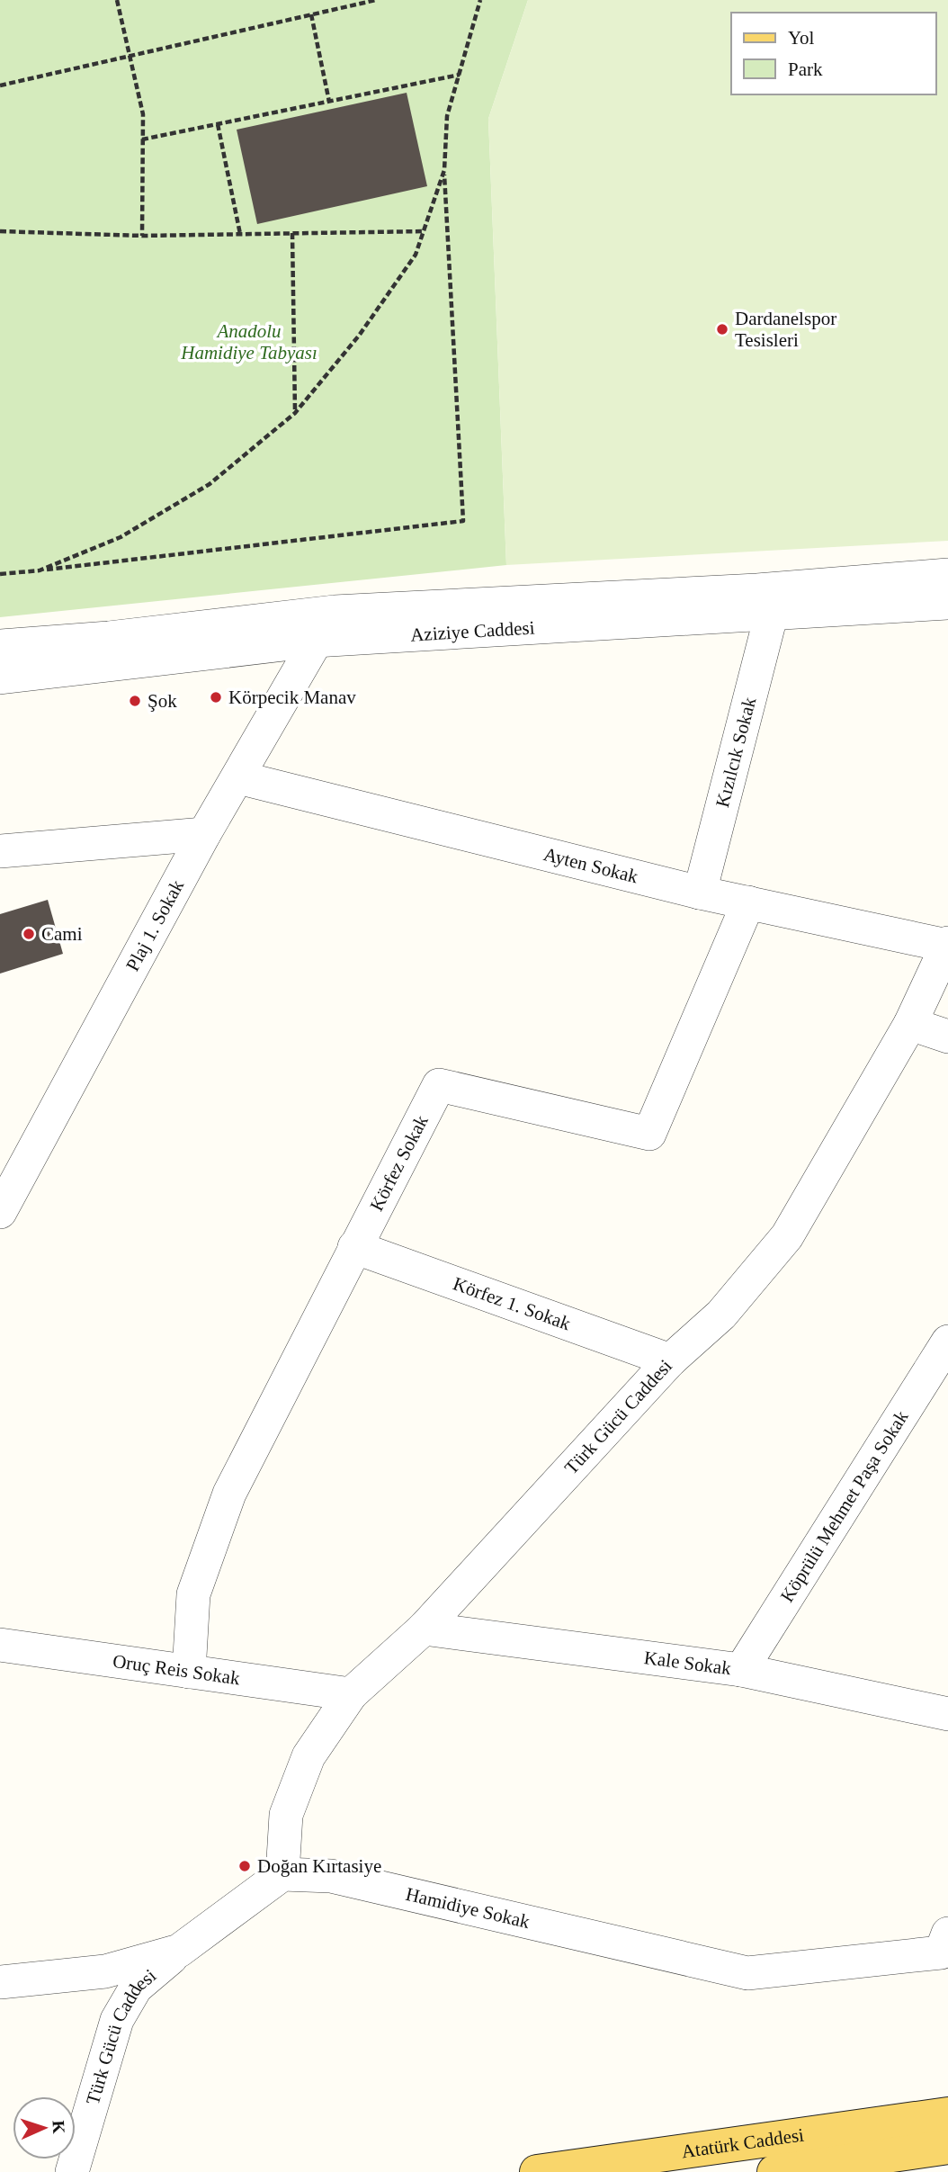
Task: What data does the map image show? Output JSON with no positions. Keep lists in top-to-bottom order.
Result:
{
  "streets": {
    "main road": ["Atatürk Caddesi"],
    "street": [
      "Aziziye Caddesi",
      "Kızılcık Sokak",
      "Ayten Sokak",
      "Plaj 1. Sokak",
      "Körfez Sokak",
      "Körfez 1. Sokak",
      "Türk Gücü Caddesi",
      "Köprülü Mehmet Paşa Sokak",
      "Kale Sokak",
      "Oruç Reis Sokak",
      "Hamidiye Sokak"
    ]
  },
  "crossings": [
    ["Aziziye Caddesi", "Kızılcık Sokak"],
    ["Aziziye Caddesi", "Plaj 1. Sokak"],
    ["Kızılcık Sokak", "Ayten Sokak"],
    ["Ayten Sokak", "Plaj 1. Sokak"],
    ["Ayten Sokak", "Körfez Sokak"],
    ["Ayten Sokak", "Türk Gücü Caddesi"],
    ["Körfez Sokak", "Körfez 1. Sokak"],
    ["Körfez Sokak", "Oruç Reis Sokak"],
    ["Körfez 1. Sokak", "Türk Gücü Caddesi"],
    ["Türk Gücü Caddesi", "Kale Sokak"],
    ["Türk Gücü Caddesi", "Oruç Reis Sokak"],
    ["Türk Gücü Caddesi", "Hamidiye Sokak"],
    ["Köprülü Mehmet Paşa Sokak", "Kale Sokak"]
  ],
  "parks": ["Anadolu Hamidiye Tabyası"],
  "places": [
    "Dardanelspor Tesisleri",
    "Körpecik Manav",
    "Şok",
    "Cami",
    "Doğan Kırtasiye"
  ],
  "legend": ["Yol", "Park"],
  "north": "right"
}
